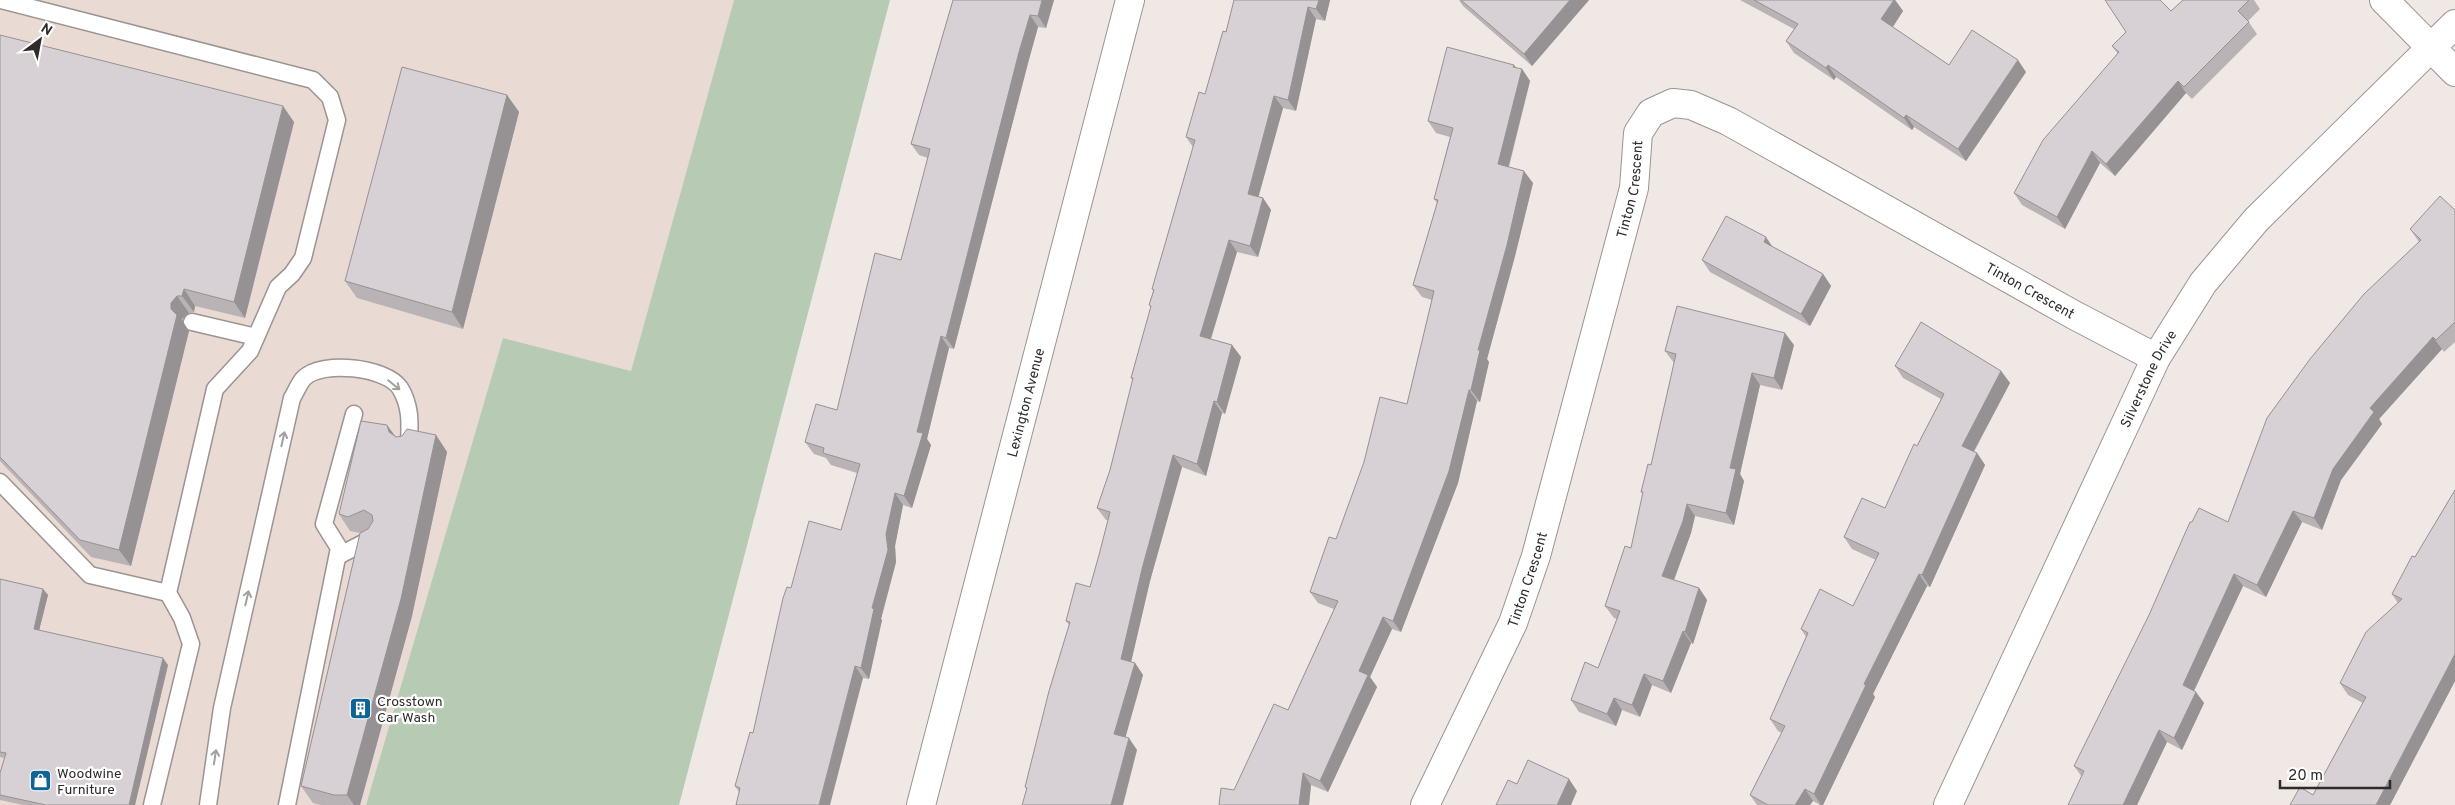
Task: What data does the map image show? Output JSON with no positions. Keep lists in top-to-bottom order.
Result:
{
  "streets": {
    "street": ["Tinton Crescent", "Silverstone Drive", "Lexington Avenue"]
  },
  "crossings": [
    ["Tinton Crescent", "Silverstone Drive"]
  ],
  "places": {
    "building": ["Crosstown Car Wash"],
    "shop": ["Woodwine Furniture"]
  },
  "scale_bar": "20 m",
  "north": "top right"
}
